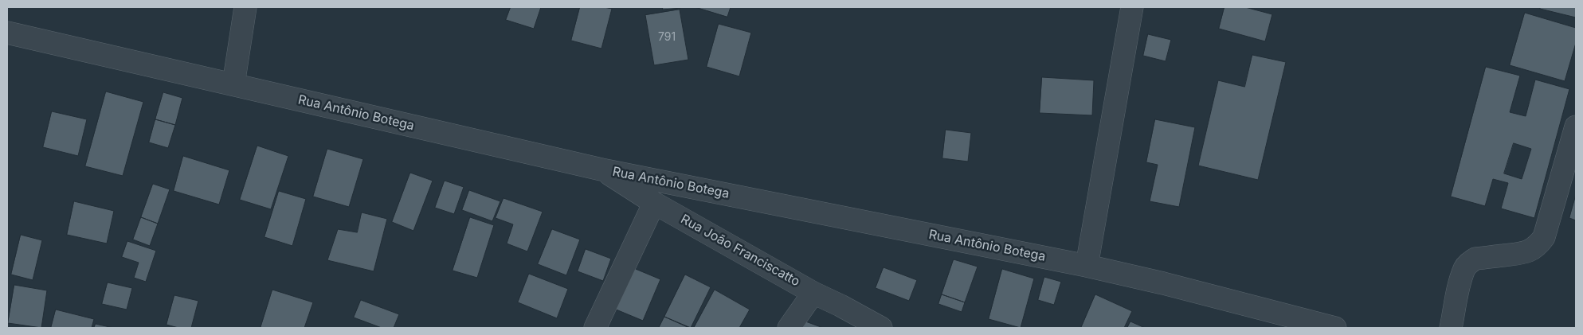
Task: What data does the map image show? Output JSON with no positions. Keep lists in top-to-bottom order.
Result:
{
  "streets": {
    "street": ["Rua Antônio Botega", "Rua João Franciscatto"]
  },
  "crossings": [
    ["Rua Antônio Botega", "Rua João Franciscatto"]
  ],
  "house_numbers": ["791"]
}
